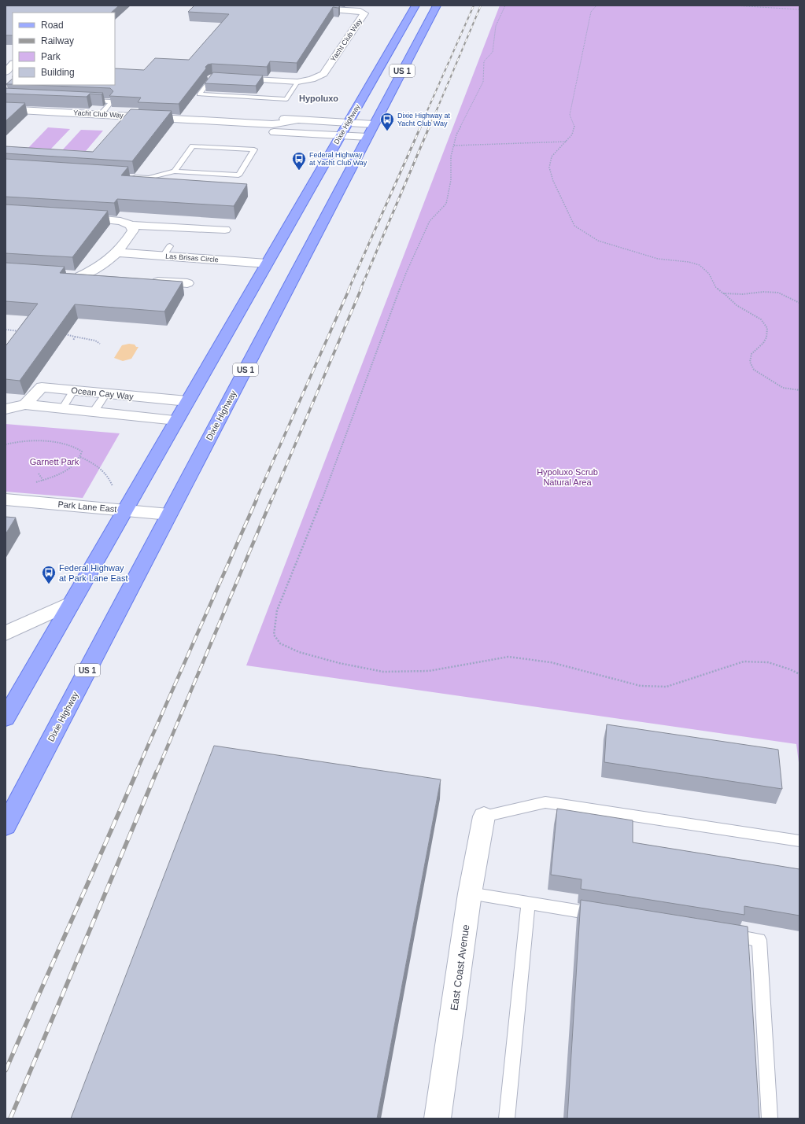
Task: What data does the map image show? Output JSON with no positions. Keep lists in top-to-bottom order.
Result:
{
  "streets": {
    "main road": ["US 1", "Dixie Highway"],
    "street": [
      "Yacht Club Way",
      "Las Brisas Circle",
      "Ocean Cay Way",
      "Park Lane East",
      "East Coast Avenue"
    ]
  },
  "crossings": [
    ["Yacht Club Way", "Dixie Highway"],
    ["Dixie Highway", "Las Brisas Circle"],
    ["Dixie Highway", "Ocean Cay Way"],
    ["Dixie Highway", "Park Lane East"]
  ],
  "districts": ["Hypoluxo"],
  "parks": ["Garnett Park", "Hypoluxo Scrub Natural Area"],
  "places": {
    "bus stop": ["Dixie Highway at Yacht Club Way", "Federal Highway at Yacht Club Way", "Federal Highway at Park Lane East"]
  },
  "legend": [
    "Road",
    "Railway",
    "Park",
    "Building"
  ]
}
